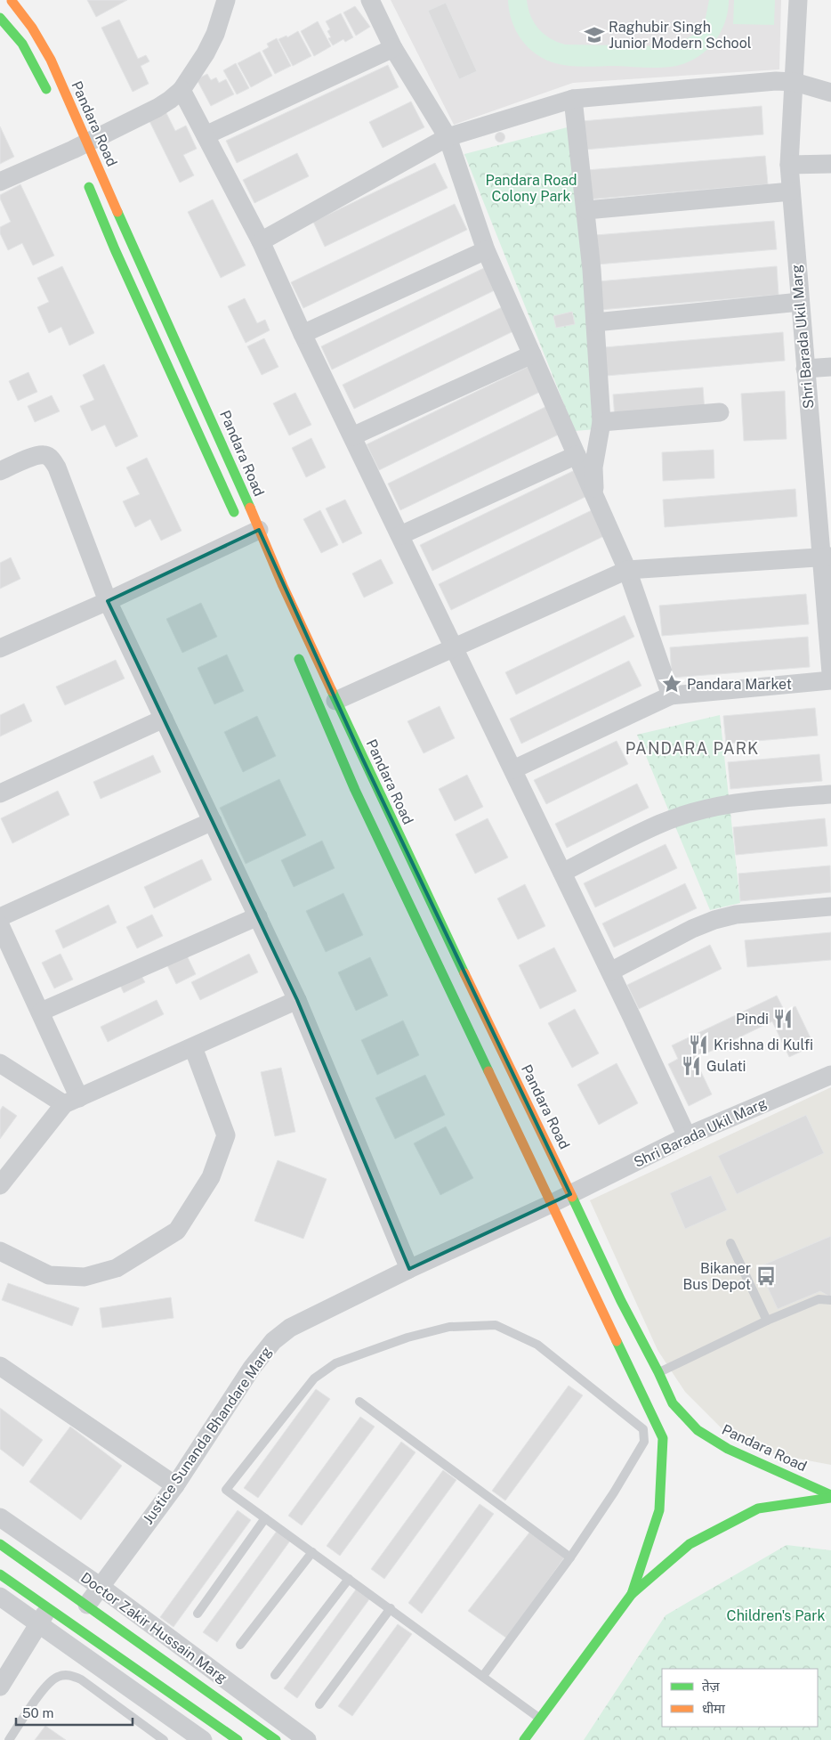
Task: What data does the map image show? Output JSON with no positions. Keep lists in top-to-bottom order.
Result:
{
  "streets": {
    "main road": ["Pandara Road", "Doctor Zakir Hussain Marg"],
    "street": ["Shri Barada Ukil Marg", "Justice Sunanda Bhandare Marg"]
  },
  "crossings": [
    ["Pandara Road", "Shri Barada Ukil Marg"],
    ["Pandara Road", "Justice Sunanda Bhandare Marg"],
    ["Shri Barada Ukil Marg", "Justice Sunanda Bhandare Marg"],
    ["Justice Sunanda Bhandare Marg", "Doctor Zakir Hussain Marg"]
  ],
  "districts": ["PANDARA PARK"],
  "parks": ["Pandara Road Colony Park", "Children's Park"],
  "places": {
    "school or university": ["Raghubir Singh Junior Modern School"],
    "place": ["Pandara Market"],
    "restaurant": ["Pindi", "Krishna di Kulfi", "Gulati"],
    "bus stop": ["Bikaner Bus Depot"]
  },
  "legend": ["तेज़", "धीमा"],
  "scale_bar": "50 m"
}
